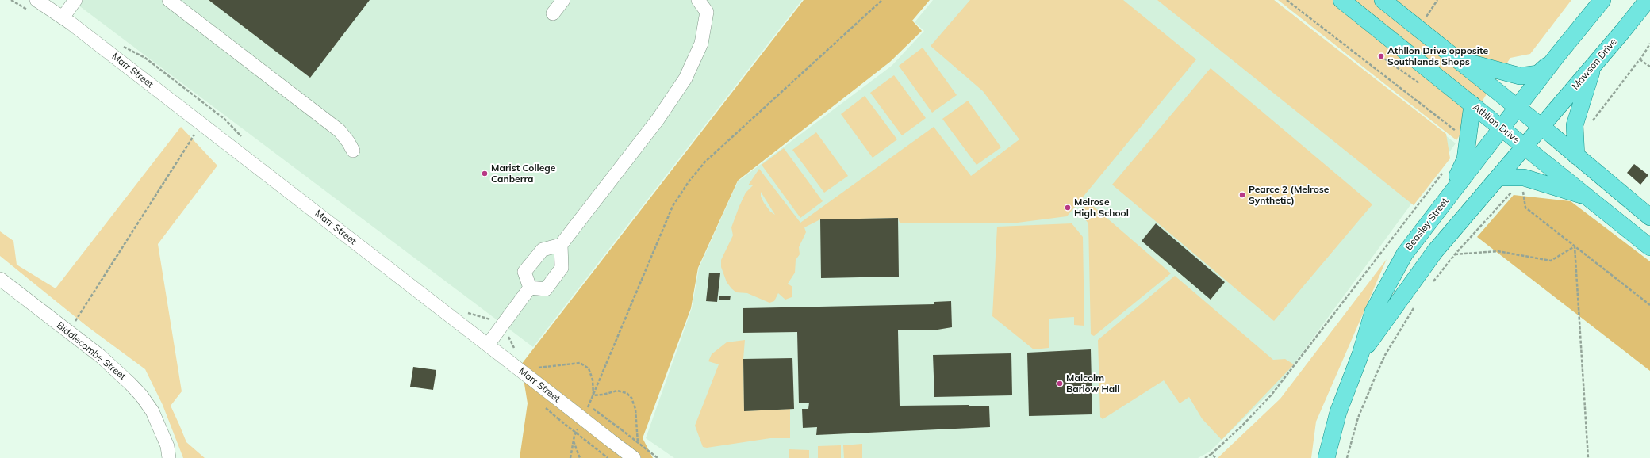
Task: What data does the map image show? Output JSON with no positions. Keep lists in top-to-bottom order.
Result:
{
  "streets": {
    "main road": ["Mawson Drive", "Athllon Drive", "Beasley Street"],
    "street": ["Marr Street", "Biddlecombe Street"]
  },
  "crossings": [
    ["Mawson Drive", "Beasley Street"],
    ["Athllon Drive", "Beasley Street"]
  ],
  "places": [
    "Athllon Drive opposite Southlands Shops",
    "Marist College Canberra",
    "Pearce 2 (Melrose Synthetic)",
    "Melrose High School",
    "Malcolm Barlow Hall"
  ]
}
